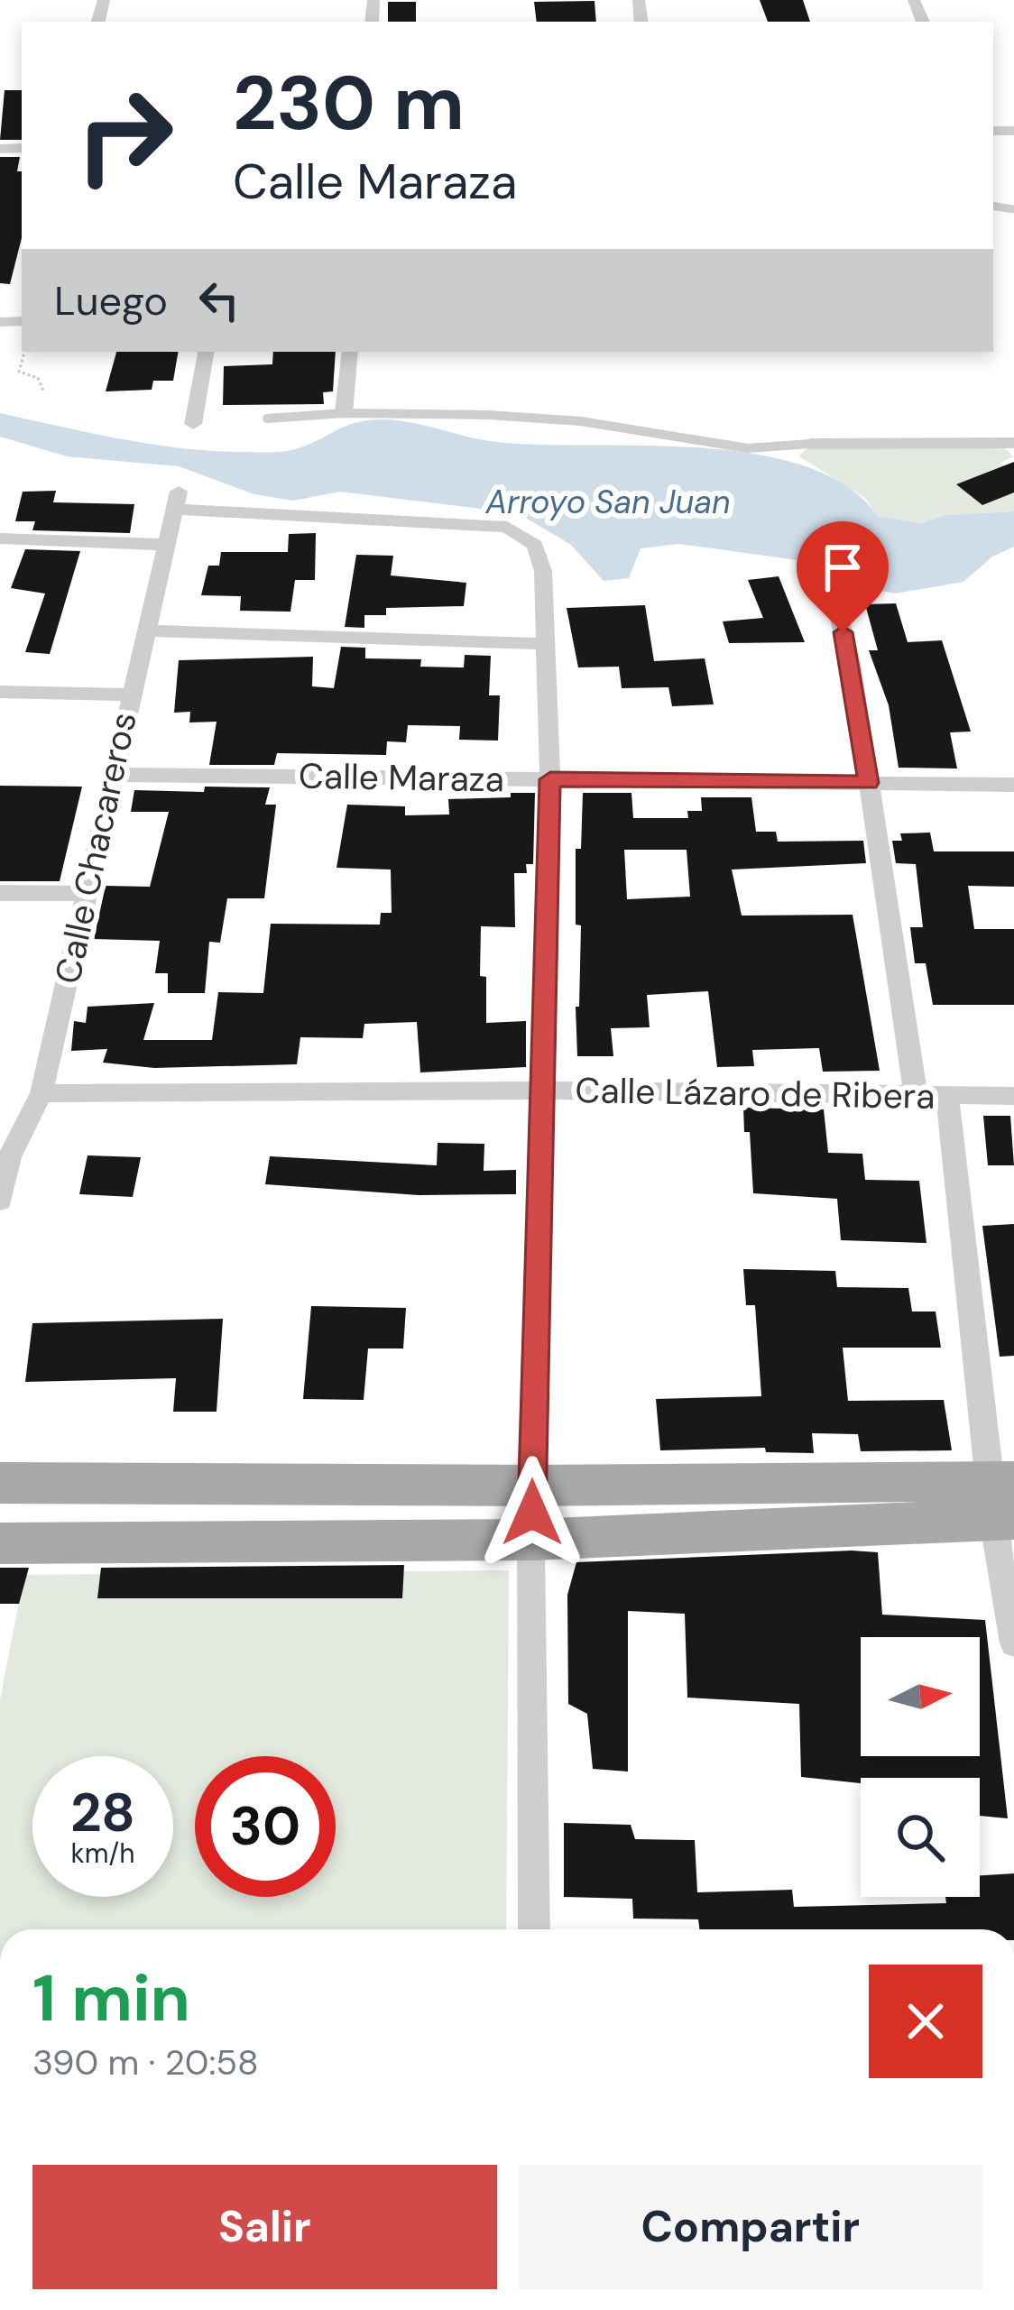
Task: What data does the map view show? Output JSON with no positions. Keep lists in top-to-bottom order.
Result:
{
  "streets": {
    "street": ["Calle Maraza", "Calle Chacareros", "Calle Lázaro de Ribera"]
  },
  "crossings": [
    ["Calle Maraza", "Calle Chacareros"],
    ["Calle Chacareros", "Calle Lázaro de Ribera"]
  ],
  "water": ["Arroyo San Juan"],
  "north": "right",
  "page": {
    "turn": ["230 m", "Calle Maraza"],
    "then": "Luego",
    "speed": "28 km/h",
    "limit": "30",
    "heading": ["1 min", "390 m · 20:58"],
    "buttons": ["Salir", "Compartir"]
  }
}
